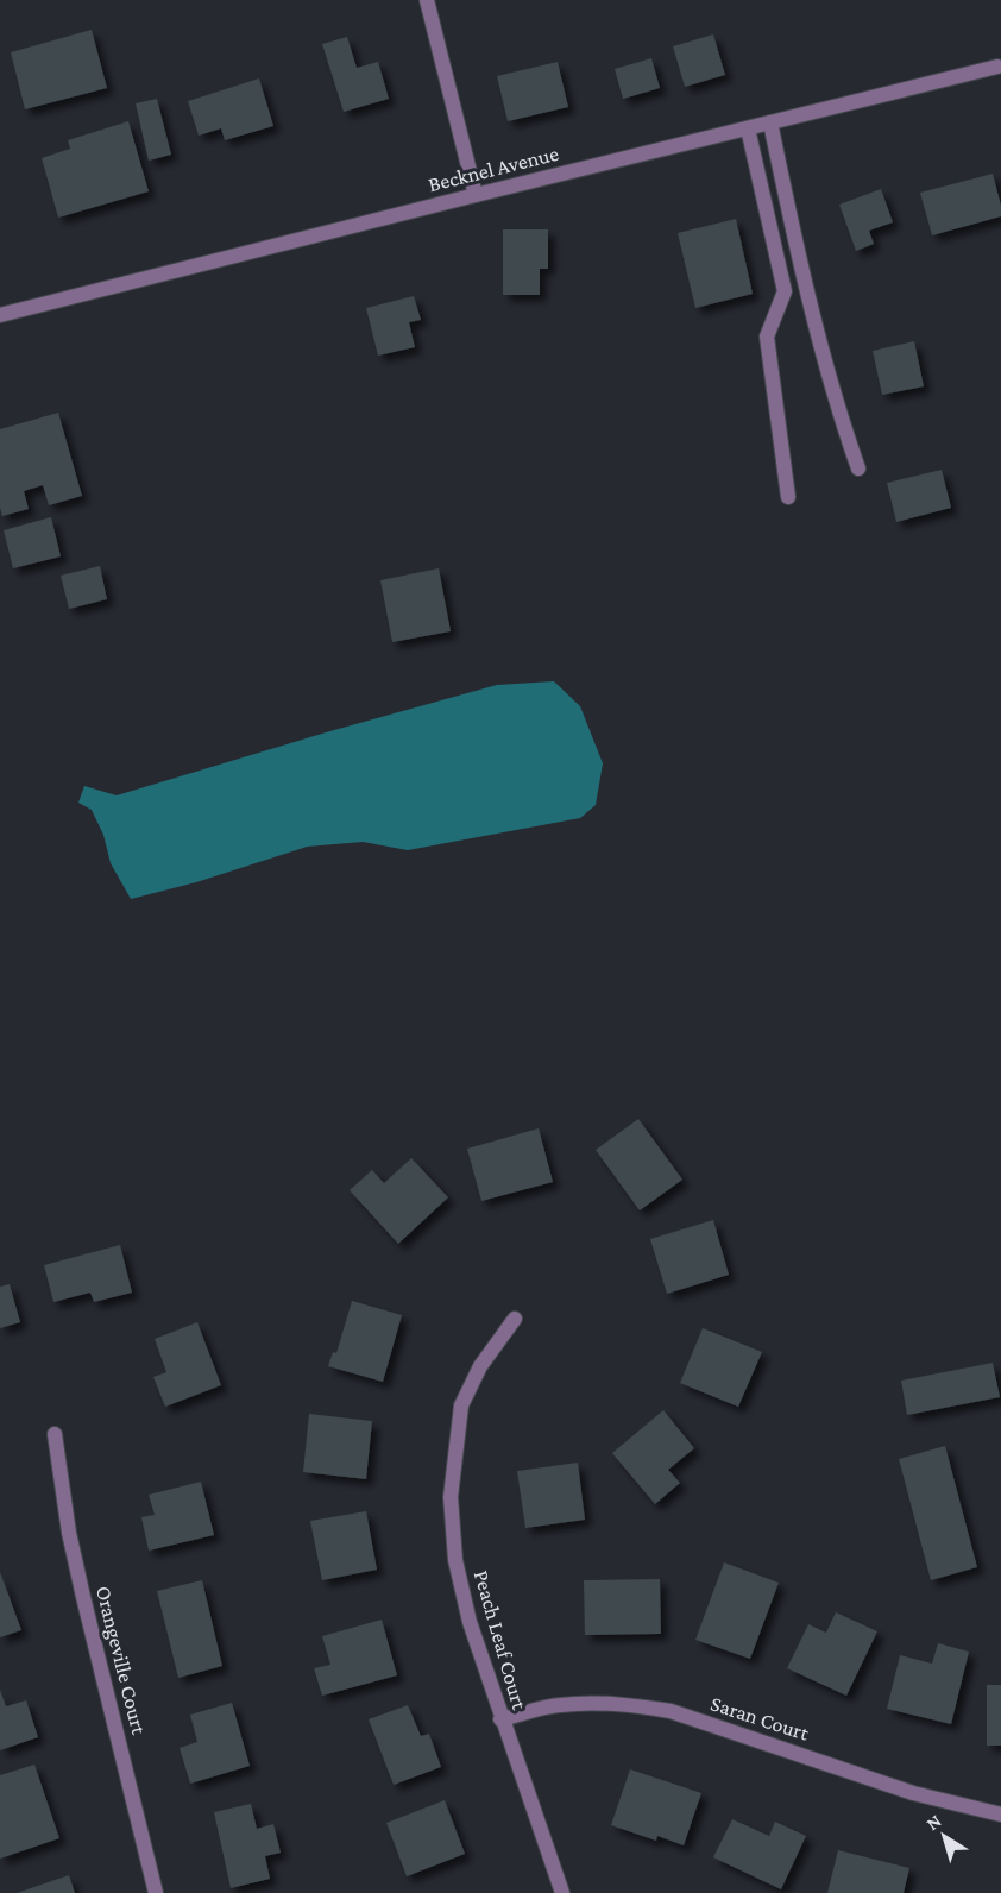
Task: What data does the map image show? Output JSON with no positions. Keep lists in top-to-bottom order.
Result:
{
  "streets": {
    "street": [
      "Becknel Avenue",
      "Peach Leaf Court",
      "Orangeville Court",
      "Saran Court"
    ]
  },
  "crossings": [
    ["Peach Leaf Court", "Saran Court"]
  ],
  "north": "top left"
}
